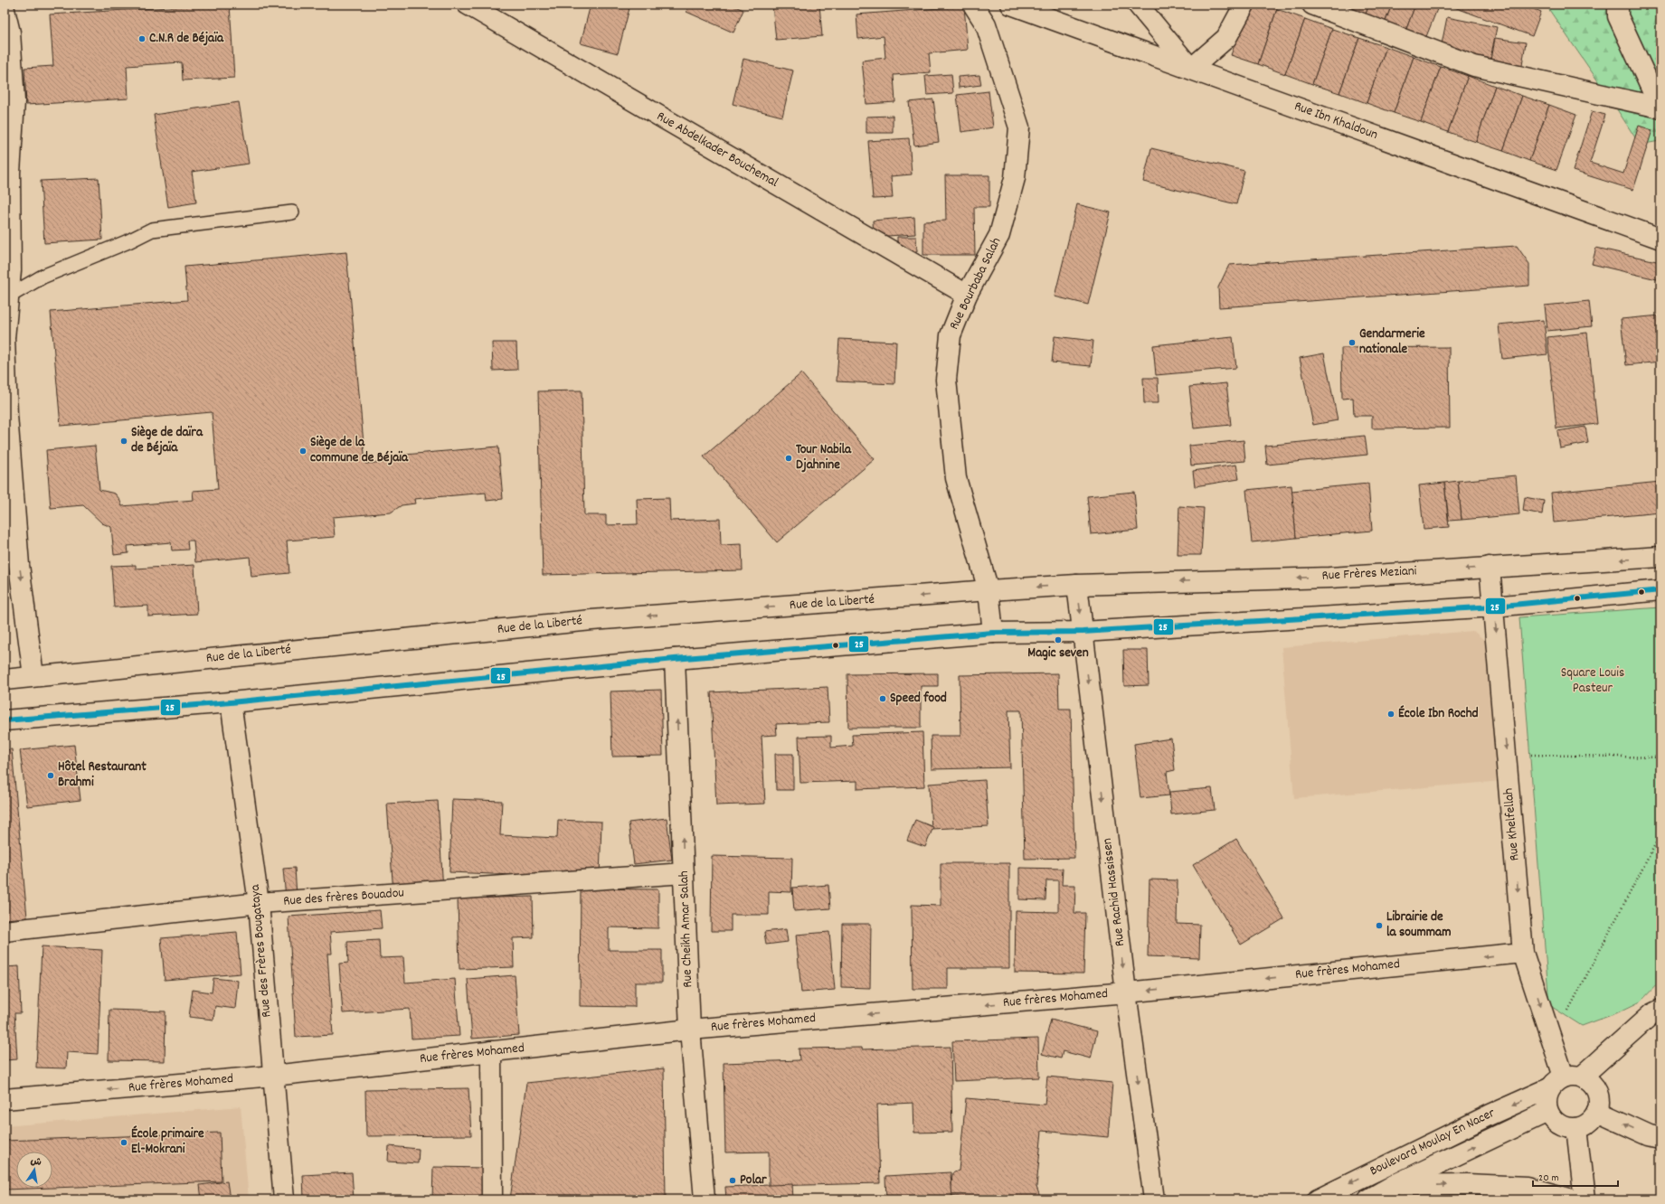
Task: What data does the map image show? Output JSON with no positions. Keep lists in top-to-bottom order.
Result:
{
  "streets": {
    "street": [
      "Rue Ibn Khaldoun",
      "Rue Abdelkader Bouchemal",
      "Rue Bourbaba Salah",
      "Rue Frères Meziani",
      "Rue de la Liberté",
      "Rue Khelfellah",
      "Rue Rachid Hassissen",
      "Rue des frères Bouadou",
      "Rue Cheikh Amar Salah",
      "Rue des Frères Bougataya",
      "Rue frères Mohamed",
      "Boulevard Moulay En Nacer"
    ]
  },
  "crossings": [
    ["Rue Abdelkader Bouchemal", "Rue Bourbaba Salah"],
    ["Rue Bourbaba Salah", "Rue de la Liberté"],
    ["Rue Frères Meziani", "Rue de la Liberté"],
    ["Rue Frères Meziani", "Rue Khelfellah"],
    ["Rue Frères Meziani", "Rue Rachid Hassissen"],
    ["Rue de la Liberté", "Rue Rachid Hassissen"],
    ["Rue Khelfellah", "Rue frères Mohamed"],
    ["Rue Khelfellah", "Boulevard Moulay En Nacer"],
    ["Rue Rachid Hassissen", "Rue frères Mohamed"],
    ["Rue des frères Bouadou", "Rue Cheikh Amar Salah"],
    ["Rue des frères Bouadou", "Rue des Frères Bougataya"],
    ["Rue Cheikh Amar Salah", "Rue frères Mohamed"],
    ["Rue des Frères Bougataya", "Rue frères Mohamed"]
  ],
  "one_way": [
    "Rue Khelfellah",
    "Rue Rachid Hassissen",
    "Rue Cheikh Amar Salah",
    "Rue frères Mohamed"
  ],
  "parks": ["Square Louis Pasteur"],
  "places": [
    "C.N.R de Béjaïa",
    "Gendarmerie nationale",
    "Siège de daïra de Béjaïa",
    "Siège de la commune de Béjaïa",
    "Tour Nabila Djahnine",
    "Magic seven",
    "Speed food",
    "École Ibn Rochd",
    "Hôtel Restaurant Brahmi",
    "Librairie de la soummam",
    "École primaire El-Mokrani",
    "Polar"
  ],
  "lines": ["transit line 25"],
  "scale_bar": "20 m",
  "north": "top"
}
